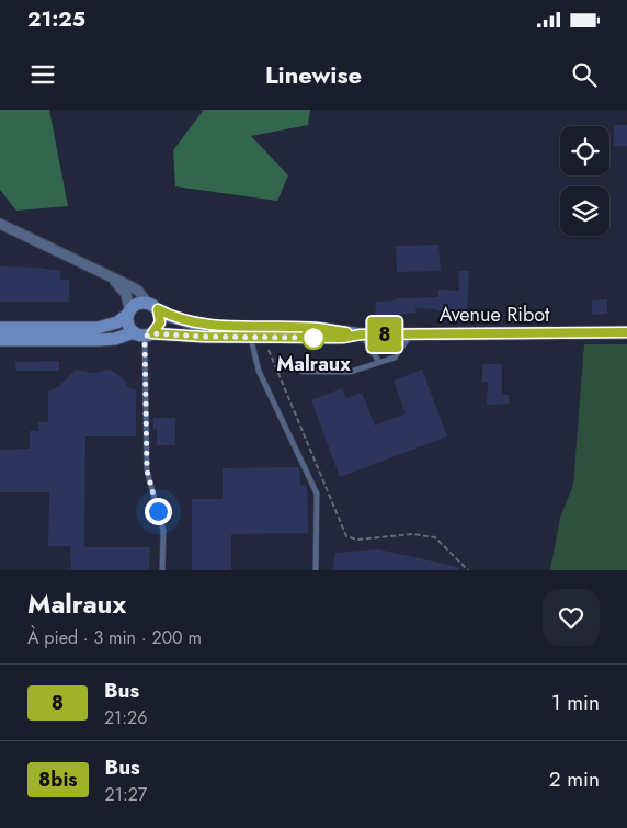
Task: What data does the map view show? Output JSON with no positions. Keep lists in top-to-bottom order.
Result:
{
  "streets": {
    "street": ["Avenue Ribot"]
  },
  "places": ["Malraux"],
  "lines": ["bus line 8"],
  "page": {
    "status": "21:25",
    "header": "Linewise",
    "on_map": "8",
    "heading": ["Malraux", "À pied · 3 min · 200 m"],
    "list": [
      {
        "mark": "8",
        "name": "Bus",
        "note": "21:26",
        "value": "1 min"
      },
      {
        "mark": "8bis",
        "name": "Bus",
        "note": "21:27",
        "value": "2 min"
      }
    ]
  }
}
